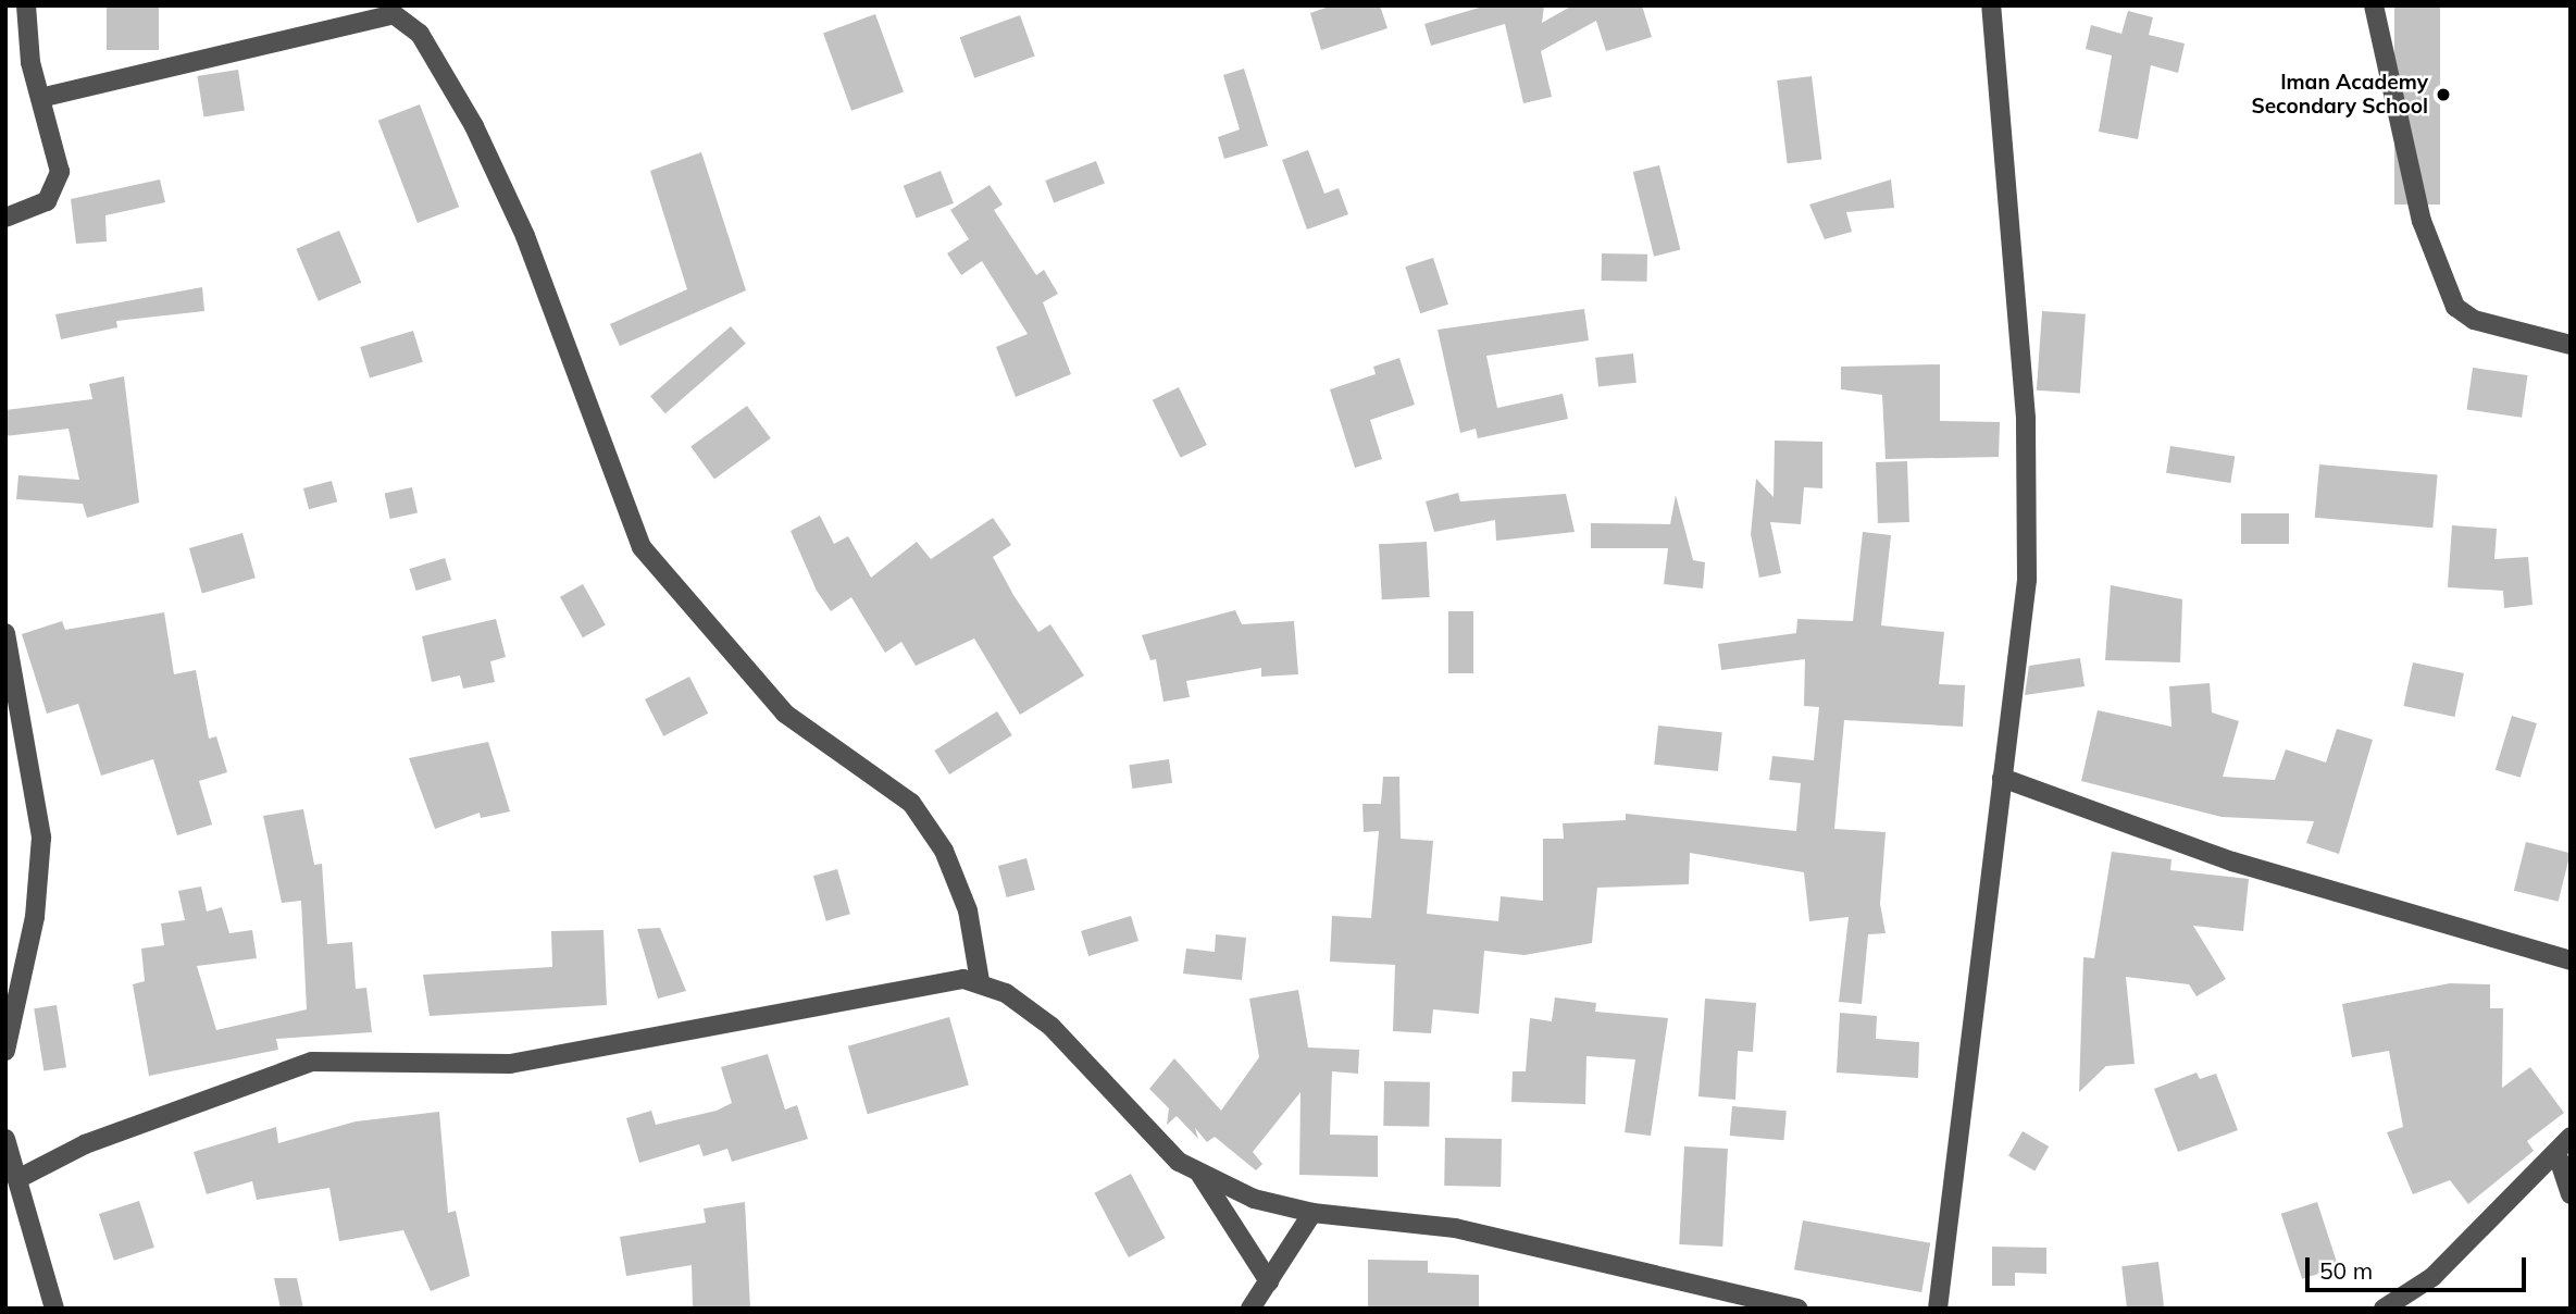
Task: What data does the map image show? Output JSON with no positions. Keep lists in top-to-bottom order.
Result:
{
  "places": ["Iman Academy Secondary School"],
  "scale_bar": "50 m"
}
